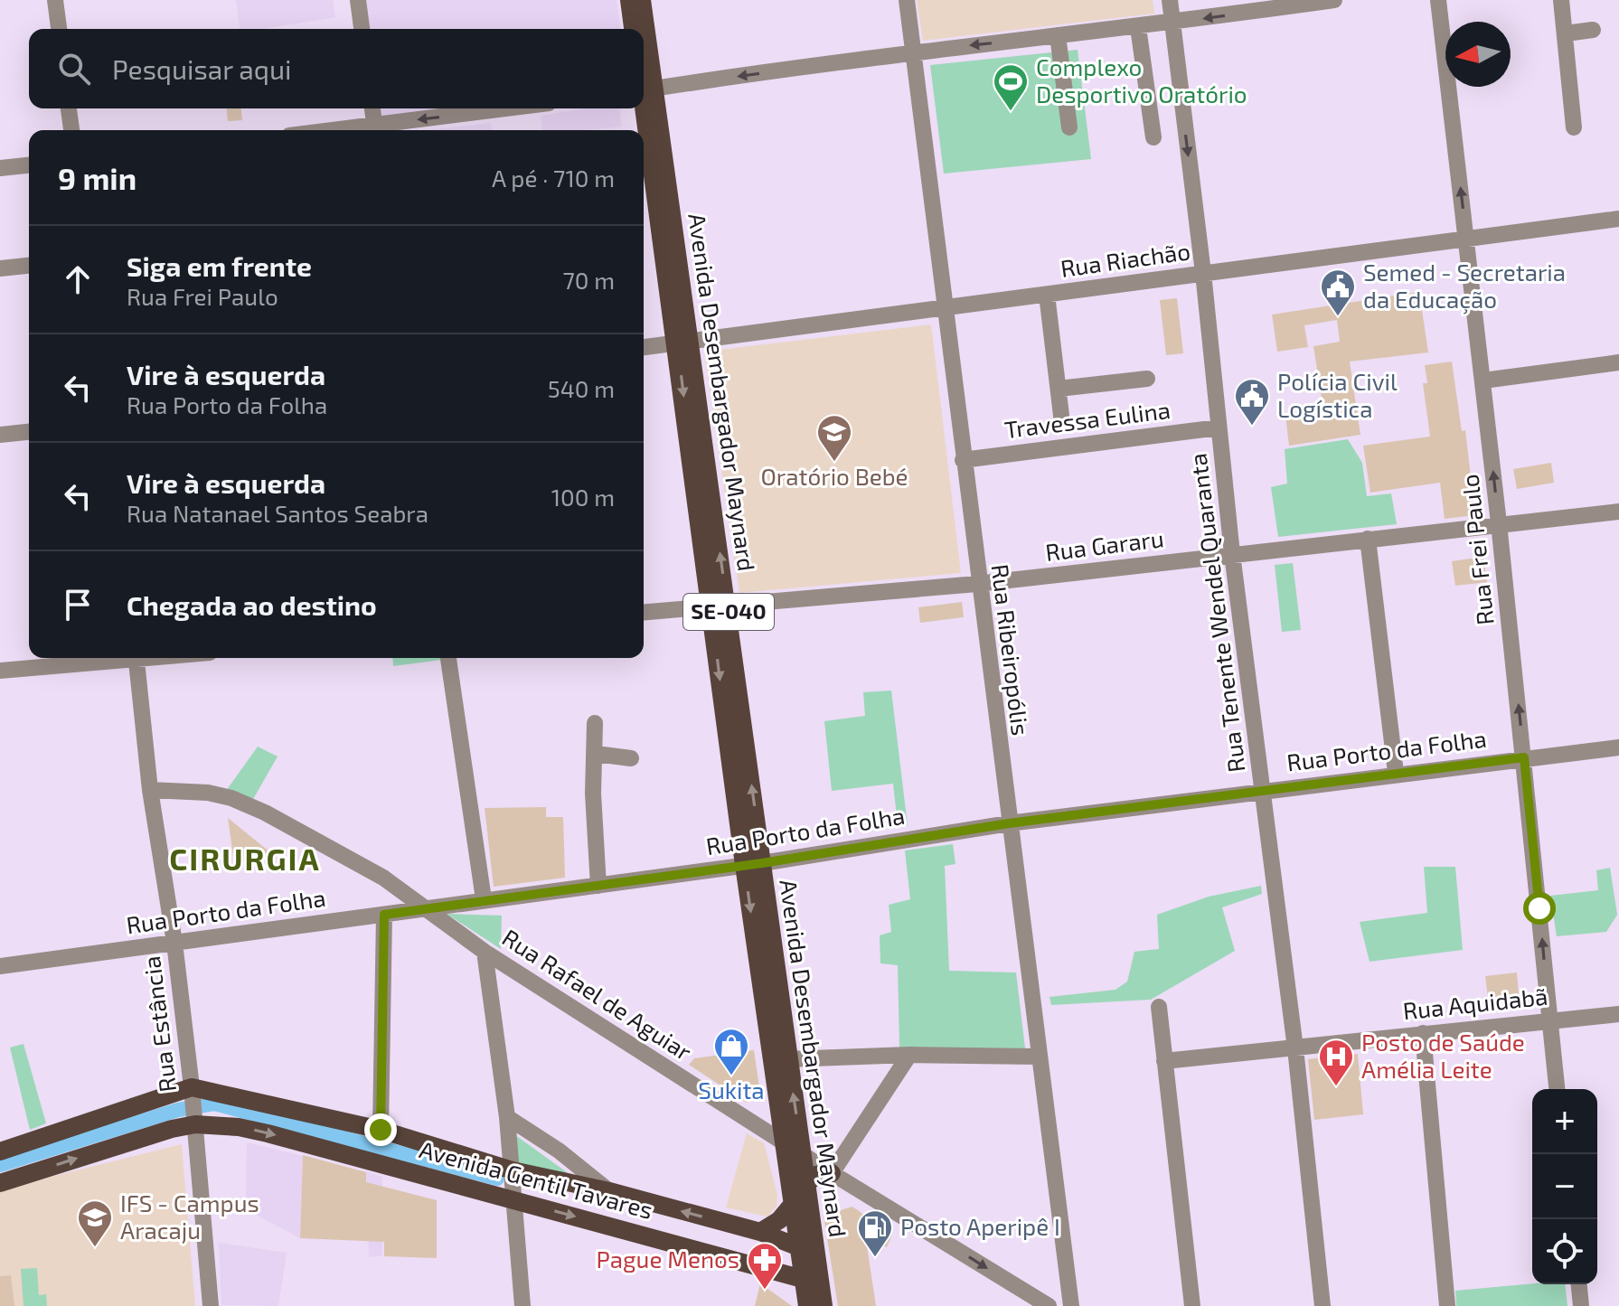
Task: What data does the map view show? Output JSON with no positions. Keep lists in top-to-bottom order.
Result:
{
  "streets": {
    "main road": ["Avenida Desembargador Maynard", "SE-040", "Avenida Gentil Tavares"],
    "street": [
      "Rua Riachão",
      "Travessa Eulina",
      "Rua Gararu",
      "Rua Frei Paulo",
      "Rua Tenente Wendel Quaranta",
      "Rua Ribeiropólis",
      "Rua Porto da Folha",
      "Rua Rafael de Aguiar",
      "Rua Aquidabã",
      "Rua Estância"
    ]
  },
  "crossings": [
    ["Rua Riachão", "Avenida Desembargador Maynard"],
    ["Rua Riachão", "Rua Frei Paulo"],
    ["Rua Riachão", "Rua Tenente Wendel Quaranta"],
    ["Rua Riachão", "Rua Ribeiropólis"],
    ["Avenida Desembargador Maynard", "Rua Gararu"],
    ["Avenida Desembargador Maynard", "Rua Porto da Folha"],
    ["Avenida Desembargador Maynard", "Rua Rafael de Aguiar"],
    ["Avenida Desembargador Maynard", "Avenida Gentil Tavares"],
    ["Travessa Eulina", "Rua Tenente Wendel Quaranta"],
    ["Travessa Eulina", "Rua Ribeiropólis"],
    ["Rua Gararu", "Rua Frei Paulo"],
    ["Rua Gararu", "Rua Tenente Wendel Quaranta"],
    ["Rua Gararu", "Rua Ribeiropólis"],
    ["Rua Frei Paulo", "Rua Porto da Folha"],
    ["Rua Frei Paulo", "Rua Aquidabã"],
    ["Rua Tenente Wendel Quaranta", "Rua Porto da Folha"],
    ["Rua Tenente Wendel Quaranta", "Rua Aquidabã"],
    ["Rua Ribeiropólis", "Rua Porto da Folha"],
    ["Rua Porto da Folha", "Rua Rafael de Aguiar"],
    ["Rua Porto da Folha", "Rua Estância"],
    ["Rua Rafael de Aguiar", "Rua Estância"],
    ["Rua Estância", "Avenida Gentil Tavares"]
  ],
  "districts": ["CIRURGIA"],
  "places": {
    "sports": ["Complexo Desportivo Oratório"],
    "public building": ["Semed - Secretaria da Educação", "Polícia Civil Logística"],
    "school or university": ["Oratório Bebé", "IFS - Campus Aracaju"],
    "shop": ["Sukita"],
    "hospital": ["Posto de Saúde Amélia Leite"],
    "fuel station": ["Posto Aperipê I"],
    "pharmacy": ["Pague Menos"]
  },
  "north": "left",
  "page": {
    "search": "Pesquisar aqui",
    "heading": ["9 min", "A pé · 710 m"],
    "list": [
      ["Siga em frente", "Rua Frei Paulo", "70 m"],
      ["Vire à esquerda", "Rua Porto da Folha", "540 m"],
      ["Vire à esquerda", "Rua Natanael Santos Seabra", "100 m"],
      "Chegada ao destino"
    ],
    "map_buttons": ["+", "−"]
  }
}
